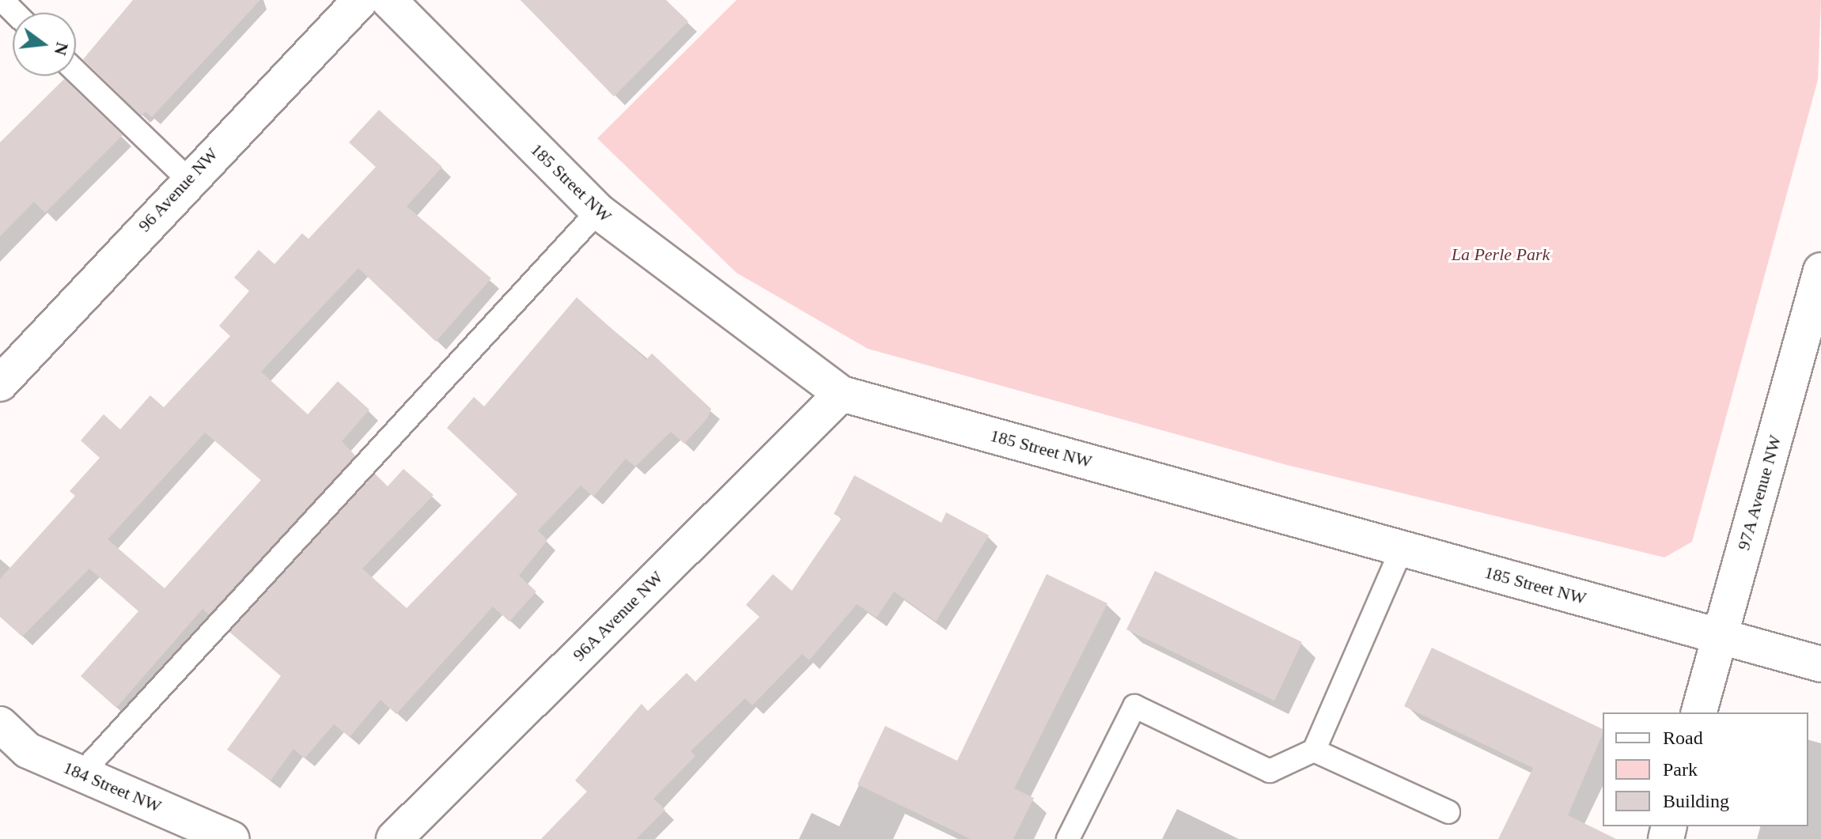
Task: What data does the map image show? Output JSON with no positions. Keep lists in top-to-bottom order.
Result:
{
  "streets": {
    "street": [
      "185 Street NW",
      "96 Avenue NW",
      "97A Avenue NW",
      "96A Avenue NW",
      "184 Street NW"
    ]
  },
  "crossings": [
    ["185 Street NW", "97A Avenue NW"],
    ["185 Street NW", "96A Avenue NW"]
  ],
  "parks": ["La Perle Park"],
  "legend": ["Road", "Park", "Building"],
  "north": "right"
}
